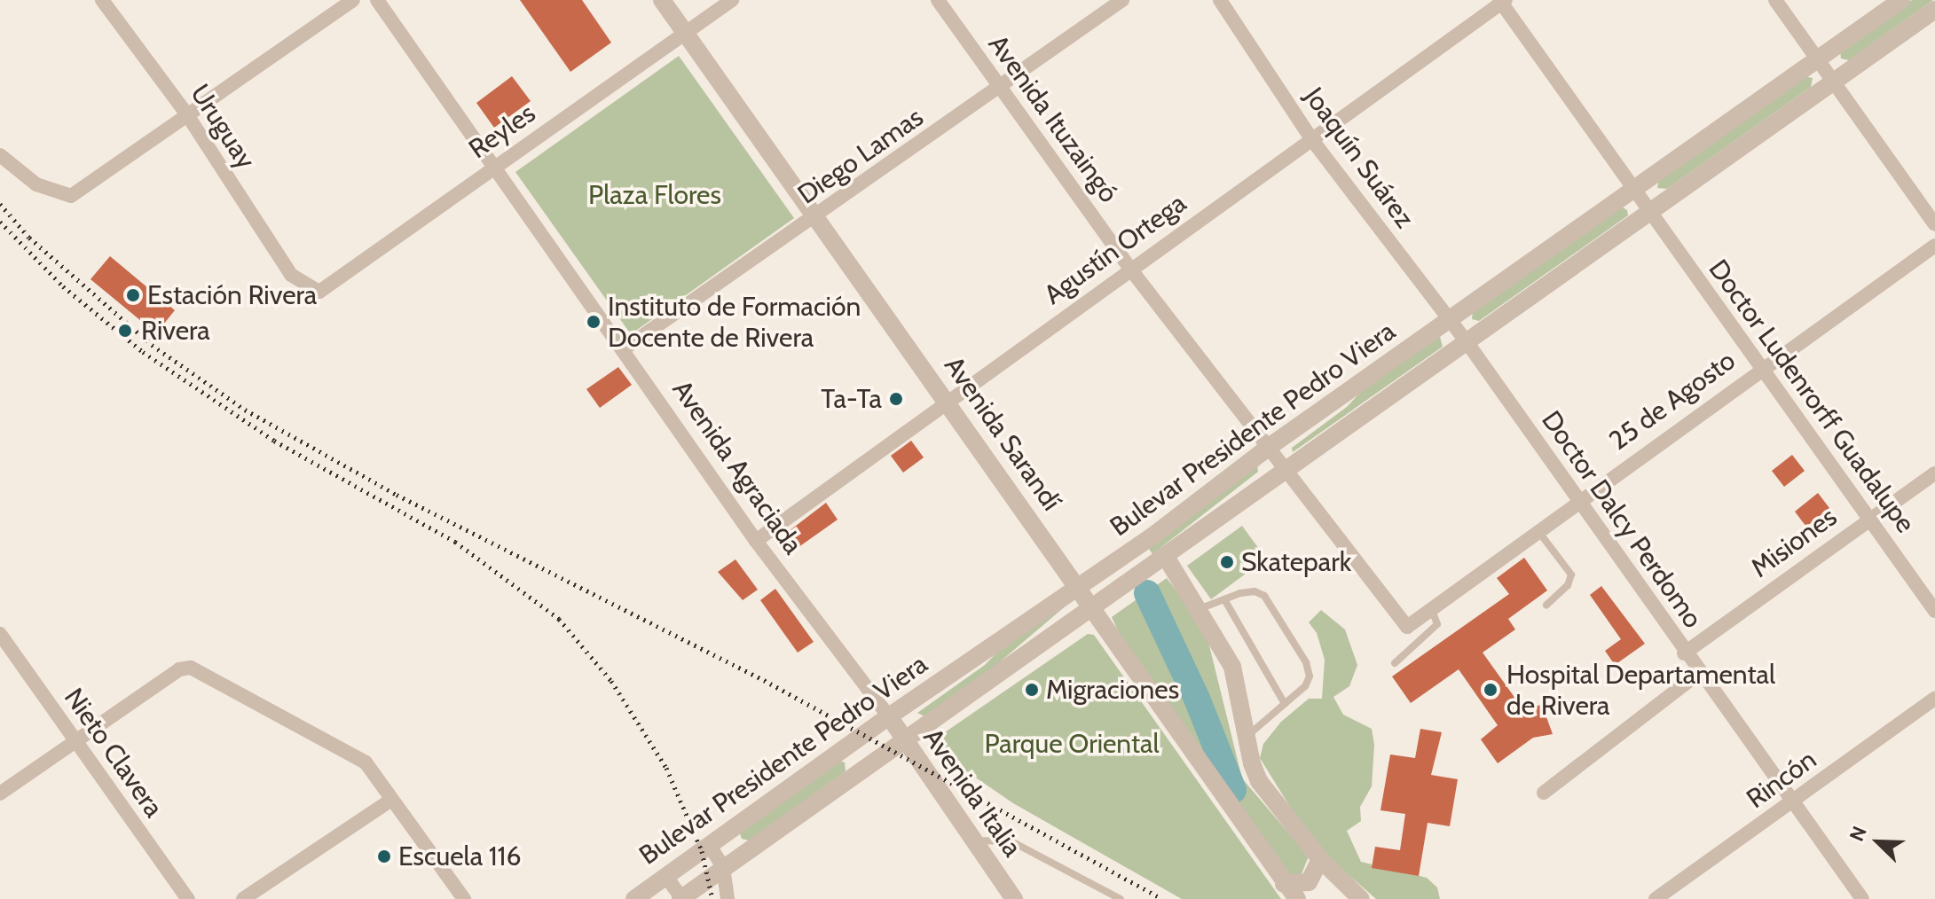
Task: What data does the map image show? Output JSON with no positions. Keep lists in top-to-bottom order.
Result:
{
  "streets": {
    "street": [
      "Avenida Ituzaingó",
      "Uruguay",
      "Reyles",
      "Diego Lamas",
      "Joaquín Suárez",
      "Agustín Ortega",
      "Doctor Ludenrorff Guadalupe",
      "25 de Agosto",
      "Bulevar Presidente Pedro Viera",
      "Avenida Sarandí",
      "Avenida Agraciada",
      "Doctor Dalcy Perdomo",
      "Misiones",
      "Nieto Clavera",
      "Rincón",
      "Avenida Italia"
    ]
  },
  "crossings": [
    ["Avenida Ituzaingó", "Diego Lamas"],
    ["Avenida Ituzaingó", "Agustín Ortega"],
    ["Avenida Ituzaingó", "25 de Agosto"],
    ["Avenida Ituzaingó", "Bulevar Presidente Pedro Viera"],
    ["Uruguay", "Reyles"],
    ["Reyles", "Avenida Sarandí"],
    ["Reyles", "Avenida Agraciada"],
    ["Diego Lamas", "Avenida Sarandí"],
    ["Diego Lamas", "Avenida Agraciada"],
    ["Joaquín Suárez", "Agustín Ortega"],
    ["Joaquín Suárez", "Bulevar Presidente Pedro Viera"],
    ["Joaquín Suárez", "Doctor Dalcy Perdomo"],
    ["Agustín Ortega", "Doctor Ludenrorff Guadalupe"],
    ["Agustín Ortega", "Avenida Sarandí"],
    ["Agustín Ortega", "Avenida Agraciada"],
    ["Doctor Ludenrorff Guadalupe", "25 de Agosto"],
    ["Doctor Ludenrorff Guadalupe", "Bulevar Presidente Pedro Viera"],
    ["Doctor Ludenrorff Guadalupe", "Misiones"],
    ["25 de Agosto", "Doctor Dalcy Perdomo"],
    ["Bulevar Presidente Pedro Viera", "Avenida Sarandí"],
    ["Bulevar Presidente Pedro Viera", "Avenida Agraciada"],
    ["Bulevar Presidente Pedro Viera", "Doctor Dalcy Perdomo"],
    ["Bulevar Presidente Pedro Viera", "Avenida Italia"],
    ["Avenida Agraciada", "Avenida Italia"],
    ["Doctor Dalcy Perdomo", "Misiones"],
    ["Doctor Dalcy Perdomo", "Rincón"]
  ],
  "parks": ["Plaza Flores", "Parque Oriental"],
  "places": [
    "Estación Rivera",
    "Instituto de Formación Docente de Rivera",
    "Rivera",
    "Ta-Ta",
    "Skatepark",
    "Migraciones",
    "Hospital Departamental de Rivera",
    "Escuela 116"
  ],
  "north": "top left"
}
